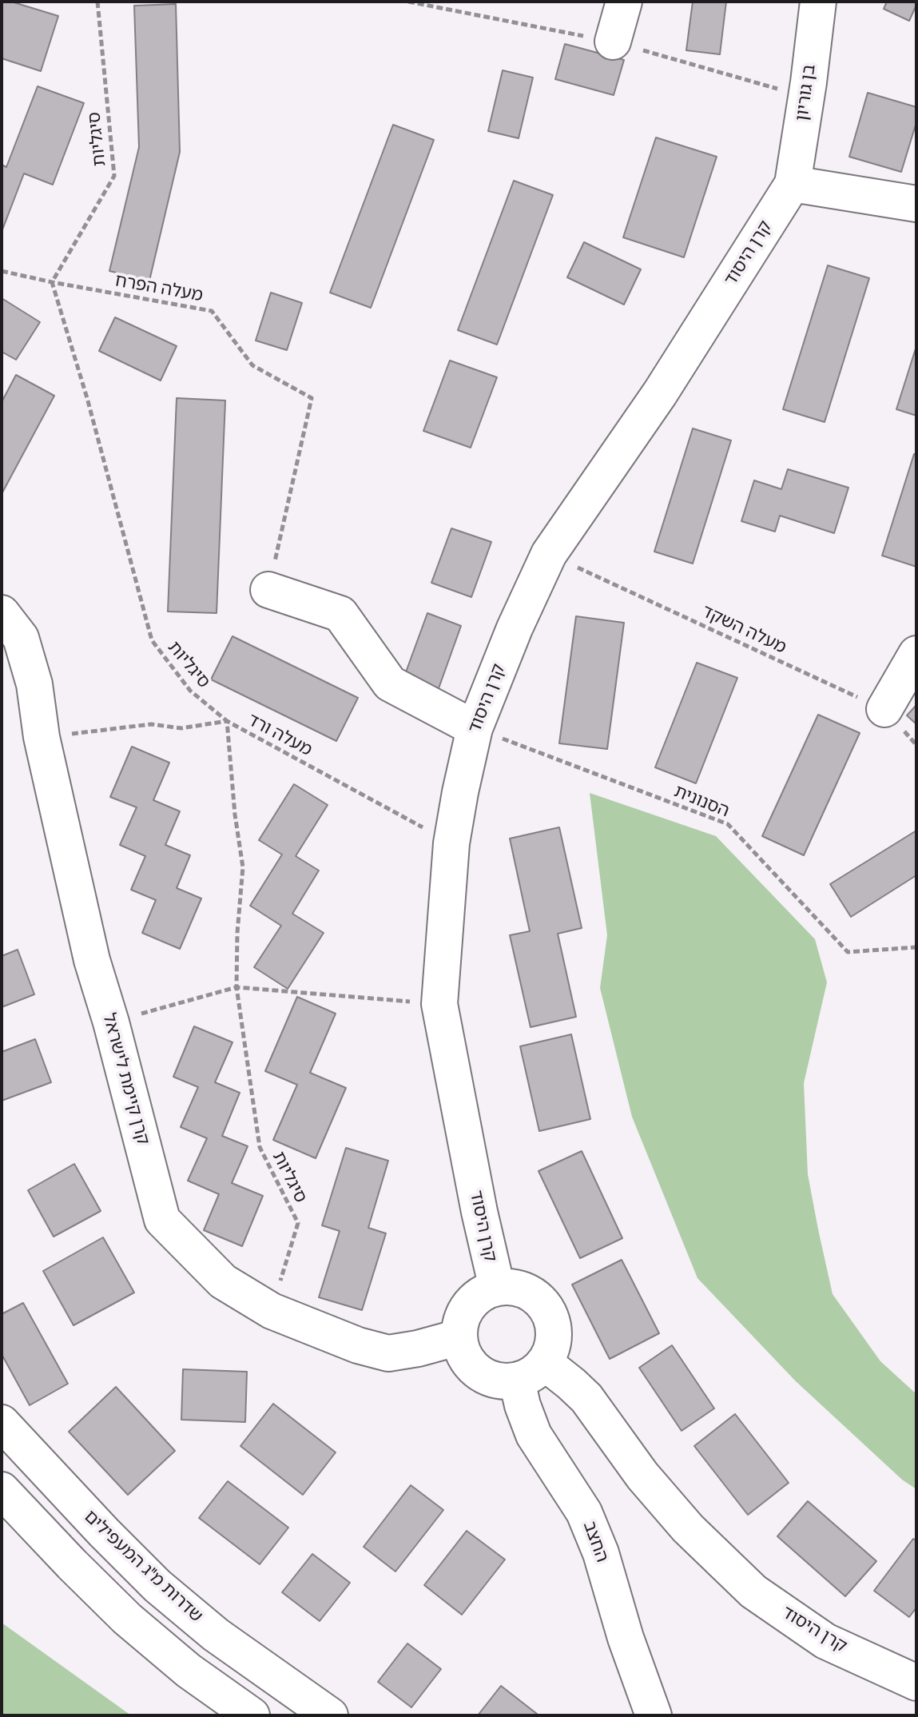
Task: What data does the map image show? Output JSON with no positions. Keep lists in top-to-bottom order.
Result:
{
  "streets": {
    "street": [
      "בן גוריון",
      "קרן היסוד",
      "קרן קיימת לישראל",
      "החצב",
      "שדרות מ\"ג המעפילים"
    ],
    "path": [
      "סיגליות",
      "מעלה הפרח",
      "מעלה השקד",
      "מעלה ורד",
      "הסנונית"
    ]
  },
  "crossings": [
    ["בן גוריון", "קרן היסוד"],
    ["סיגליות", "מעלה הפרח"],
    ["סיגליות", "מעלה ורד"],
    ["סיגליות", "קרן קיימת לישראל"],
    ["קרן היסוד", "מעלה השקד"],
    ["קרן היסוד", "מעלה ורד"],
    ["קרן היסוד", "הסנונית"],
    ["קרן היסוד", "קרן קיימת לישראל"],
    ["קרן היסוד", "החצב"],
    ["מעלה ורד", "קרן קיימת לישראל"],
    ["קרן קיימת לישראל", "החצב"]
  ]
}
